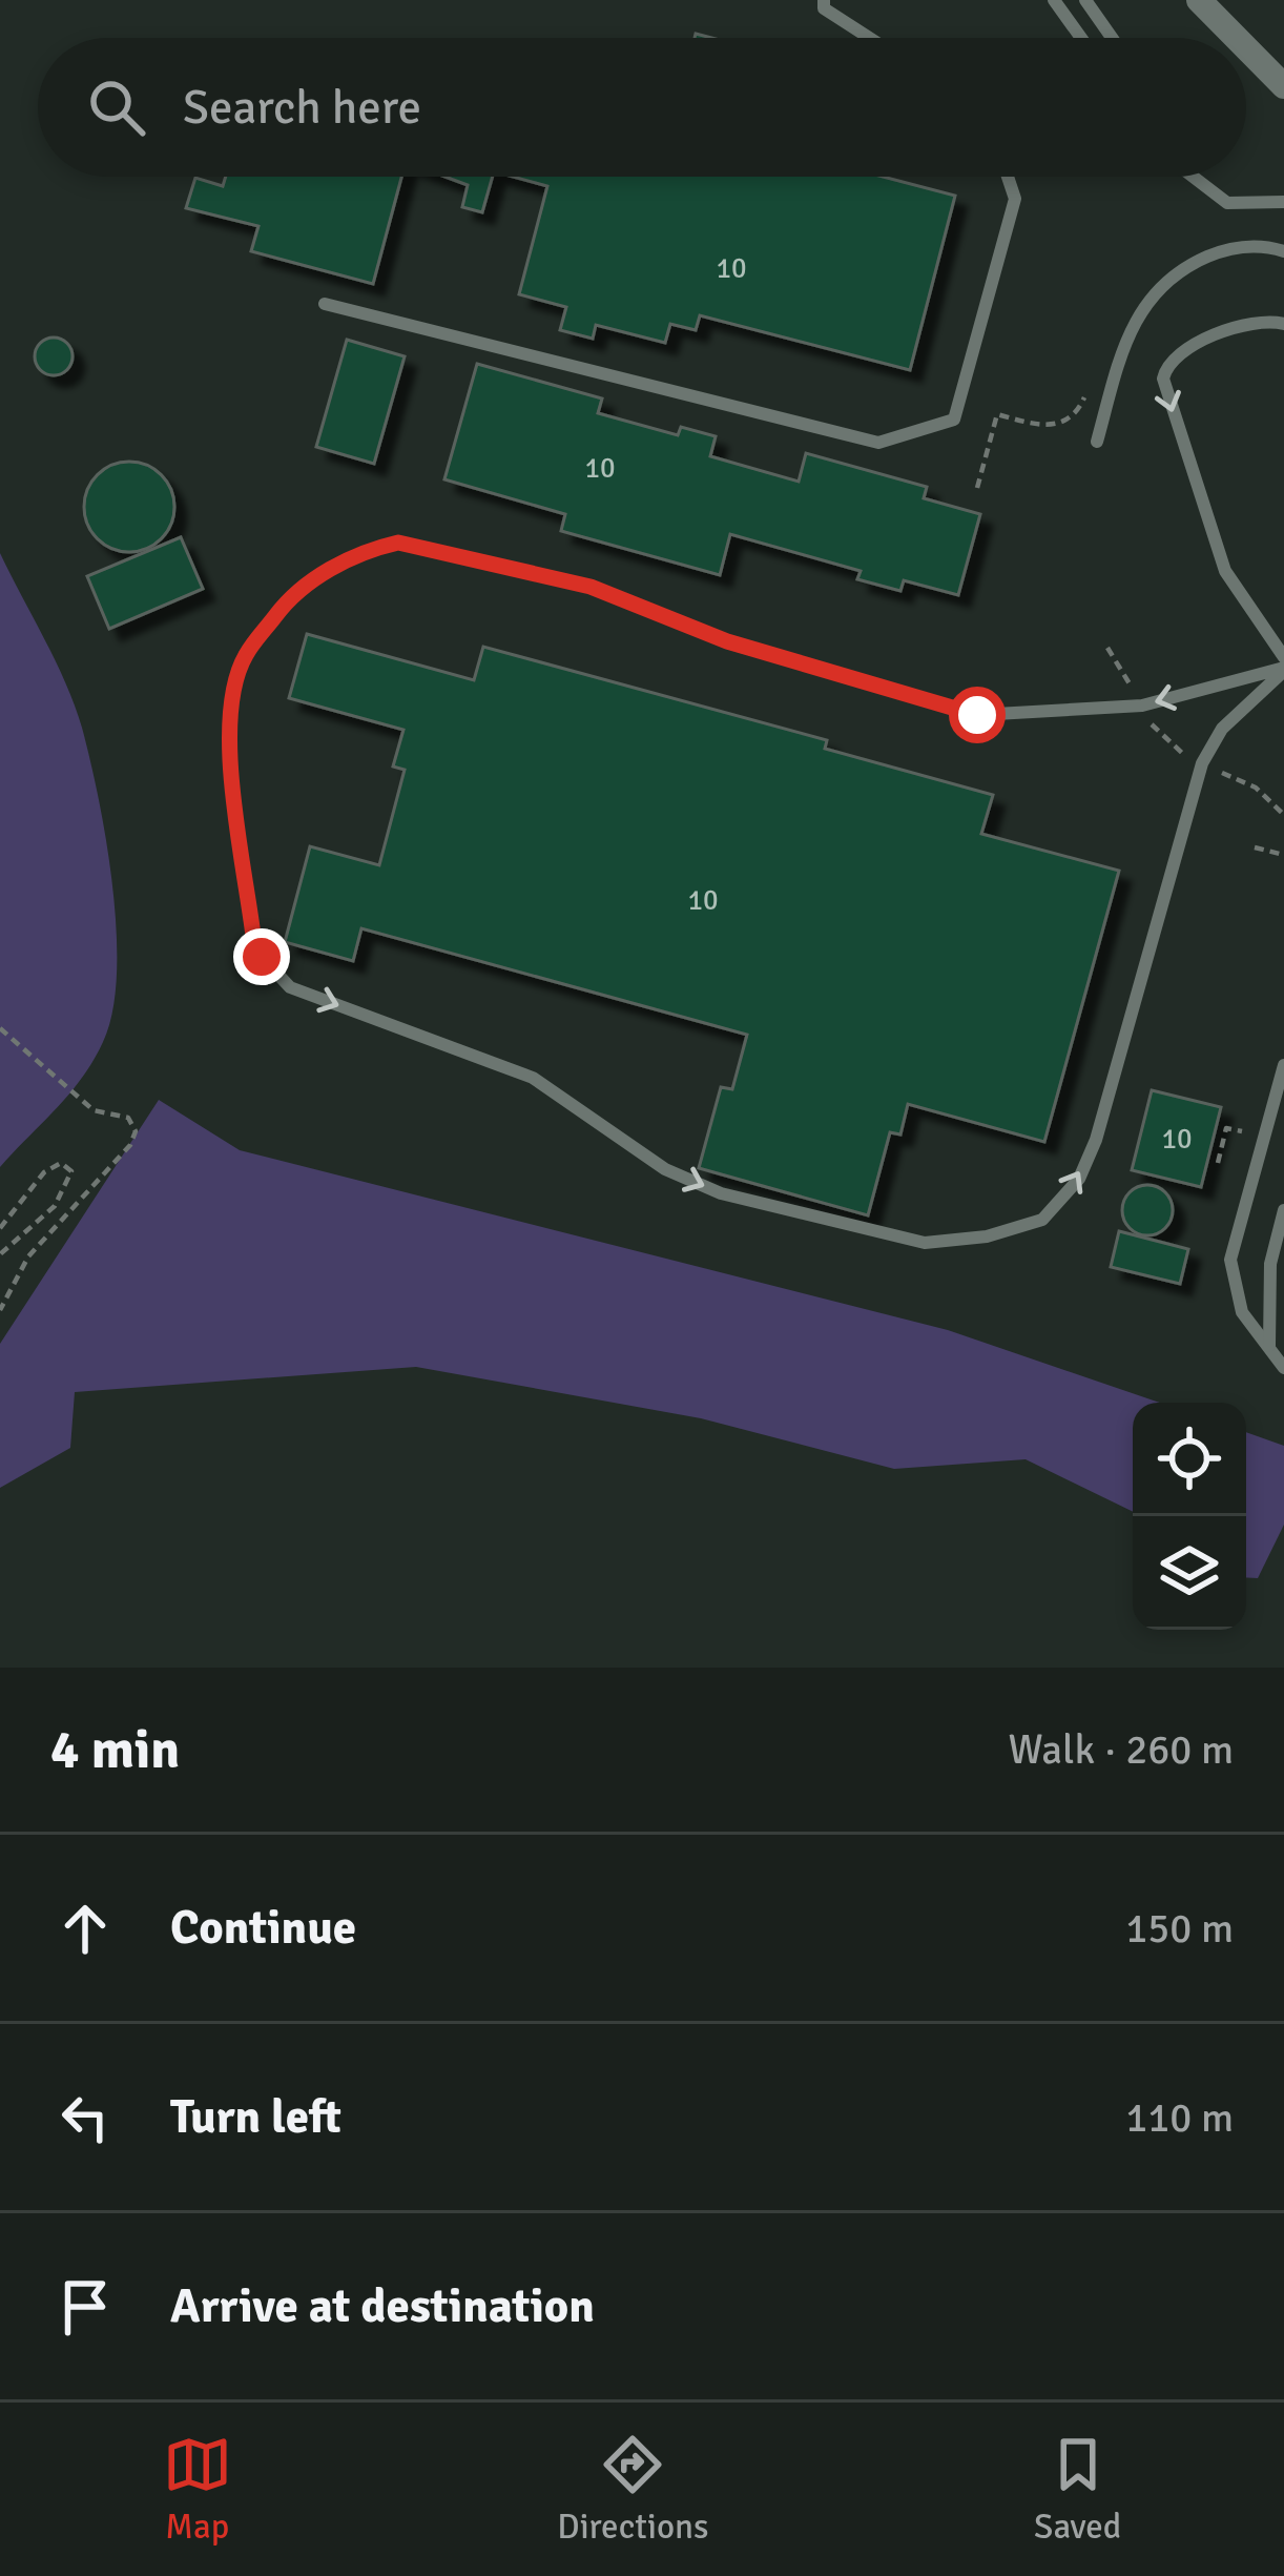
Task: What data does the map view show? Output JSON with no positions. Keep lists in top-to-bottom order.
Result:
{
  "house_numbers": [
    "10",
    "10",
    "10",
    "10"
  ],
  "page": {
    "search": "Search here",
    "heading": ["4 min", "Walk · 260 m"],
    "list": [
      ["Continue", "150 m"],
      ["Turn left", "110 m"],
      "Arrive at destination"
    ],
    "nav": ["Map", "Directions", "Saved"]
  }
}
